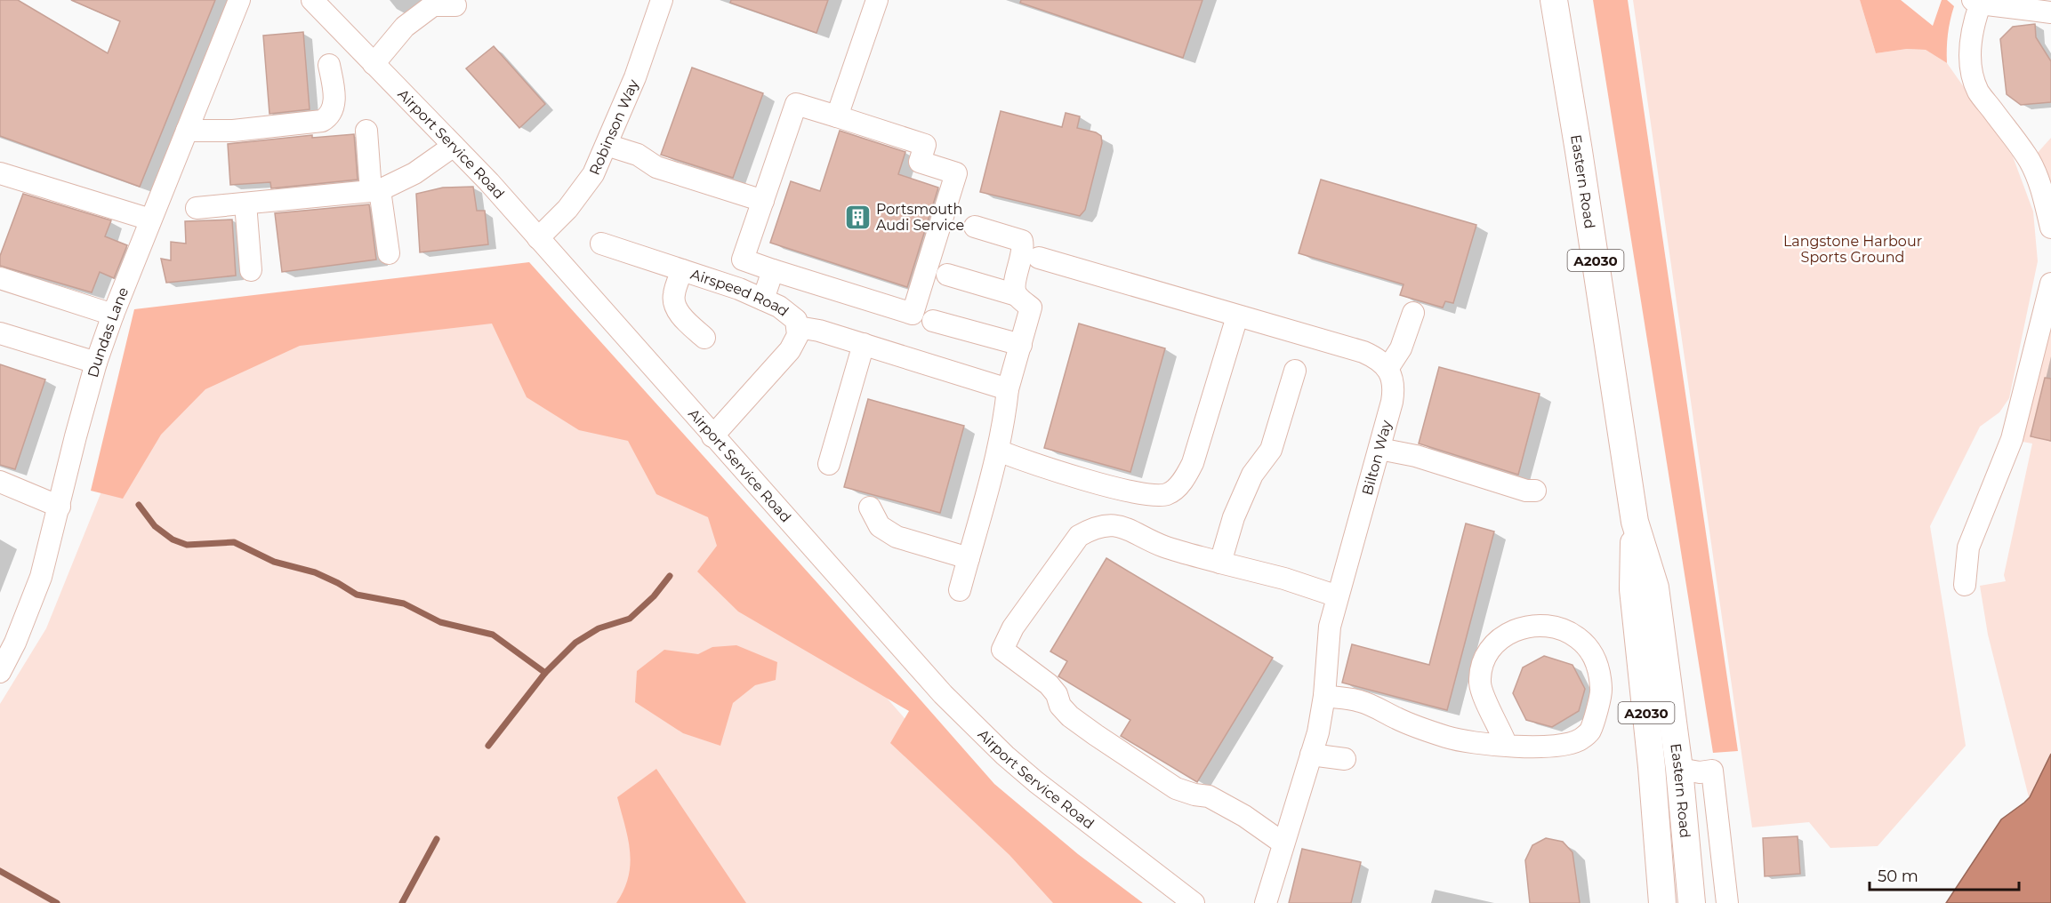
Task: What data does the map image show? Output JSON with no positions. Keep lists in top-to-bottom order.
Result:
{
  "streets": {
    "main road": ["Eastern Road", "A2030"],
    "street": [
      "Robinson Way",
      "Airport Service Road",
      "Airspeed Road",
      "Dundas Lane",
      "Bilton Way"
    ]
  },
  "crossings": [
    ["Robinson Way", "Airport Service Road"],
    ["Airport Service Road", "Airspeed Road"]
  ],
  "parks": ["Langstone Harbour Sports Ground"],
  "places": {
    "building": ["Portsmouth Audi Service"]
  },
  "scale_bar": "50 m"
}
